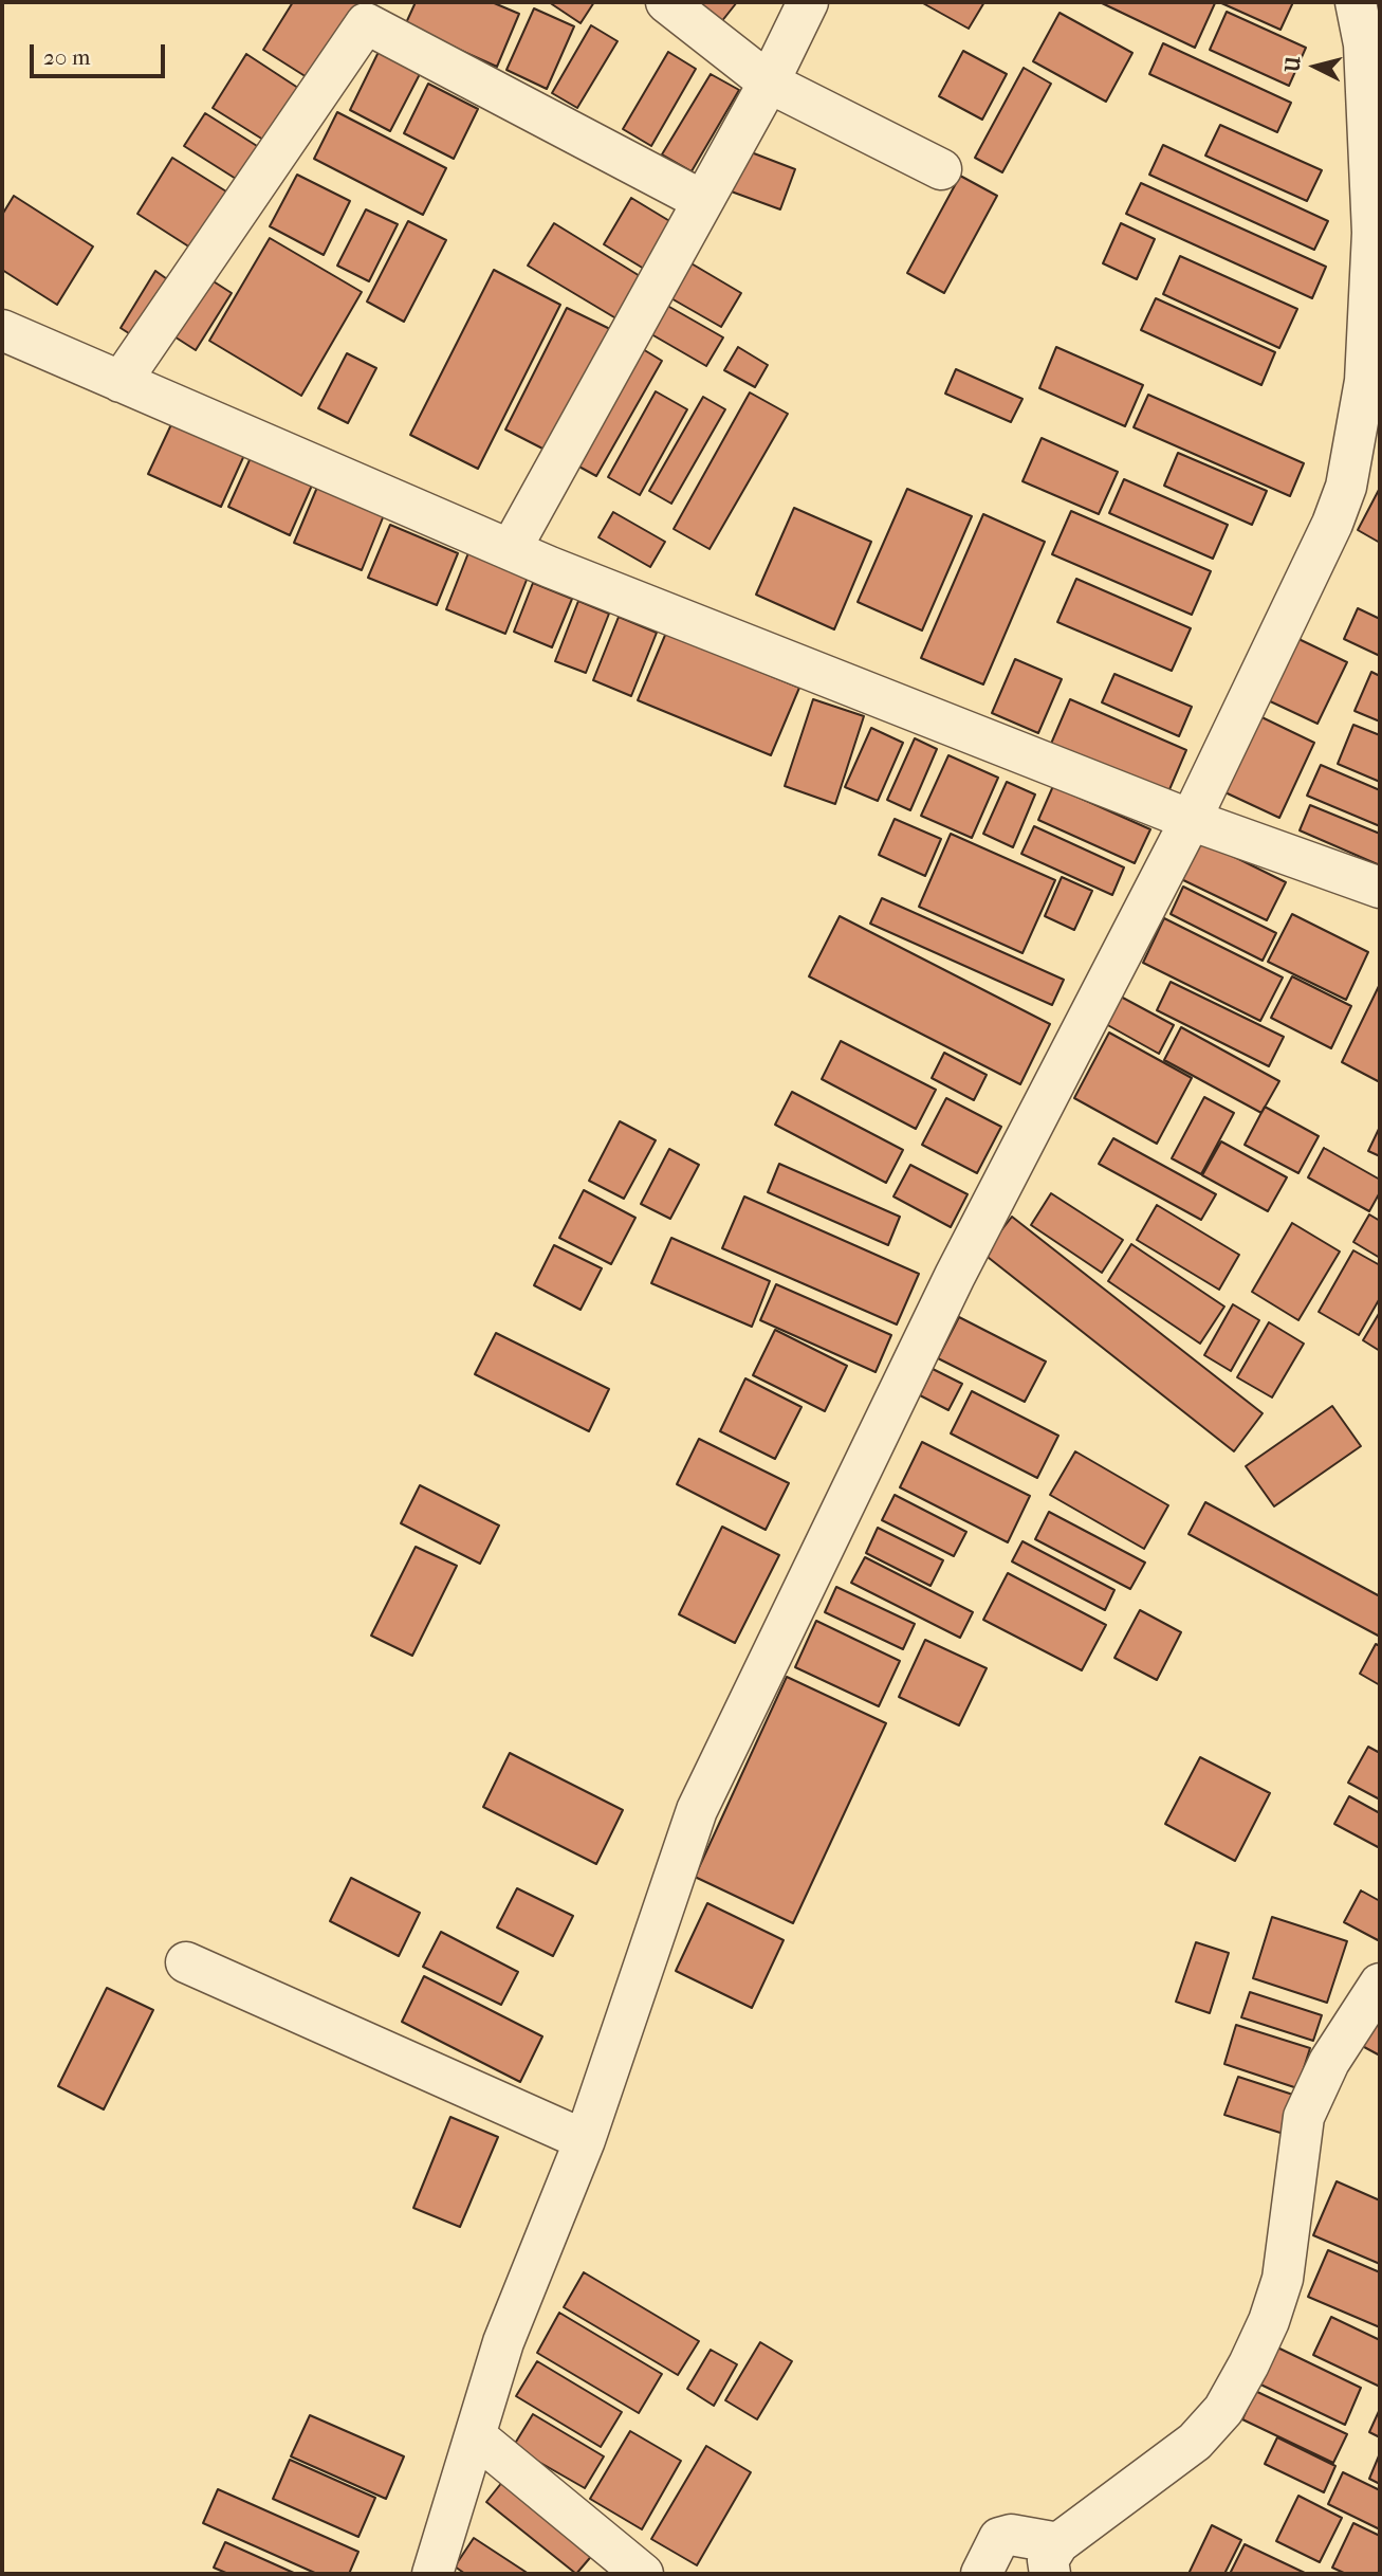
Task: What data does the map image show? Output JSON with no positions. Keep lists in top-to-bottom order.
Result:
{
  "scale_bar": "20 m",
  "north": "left"
}
